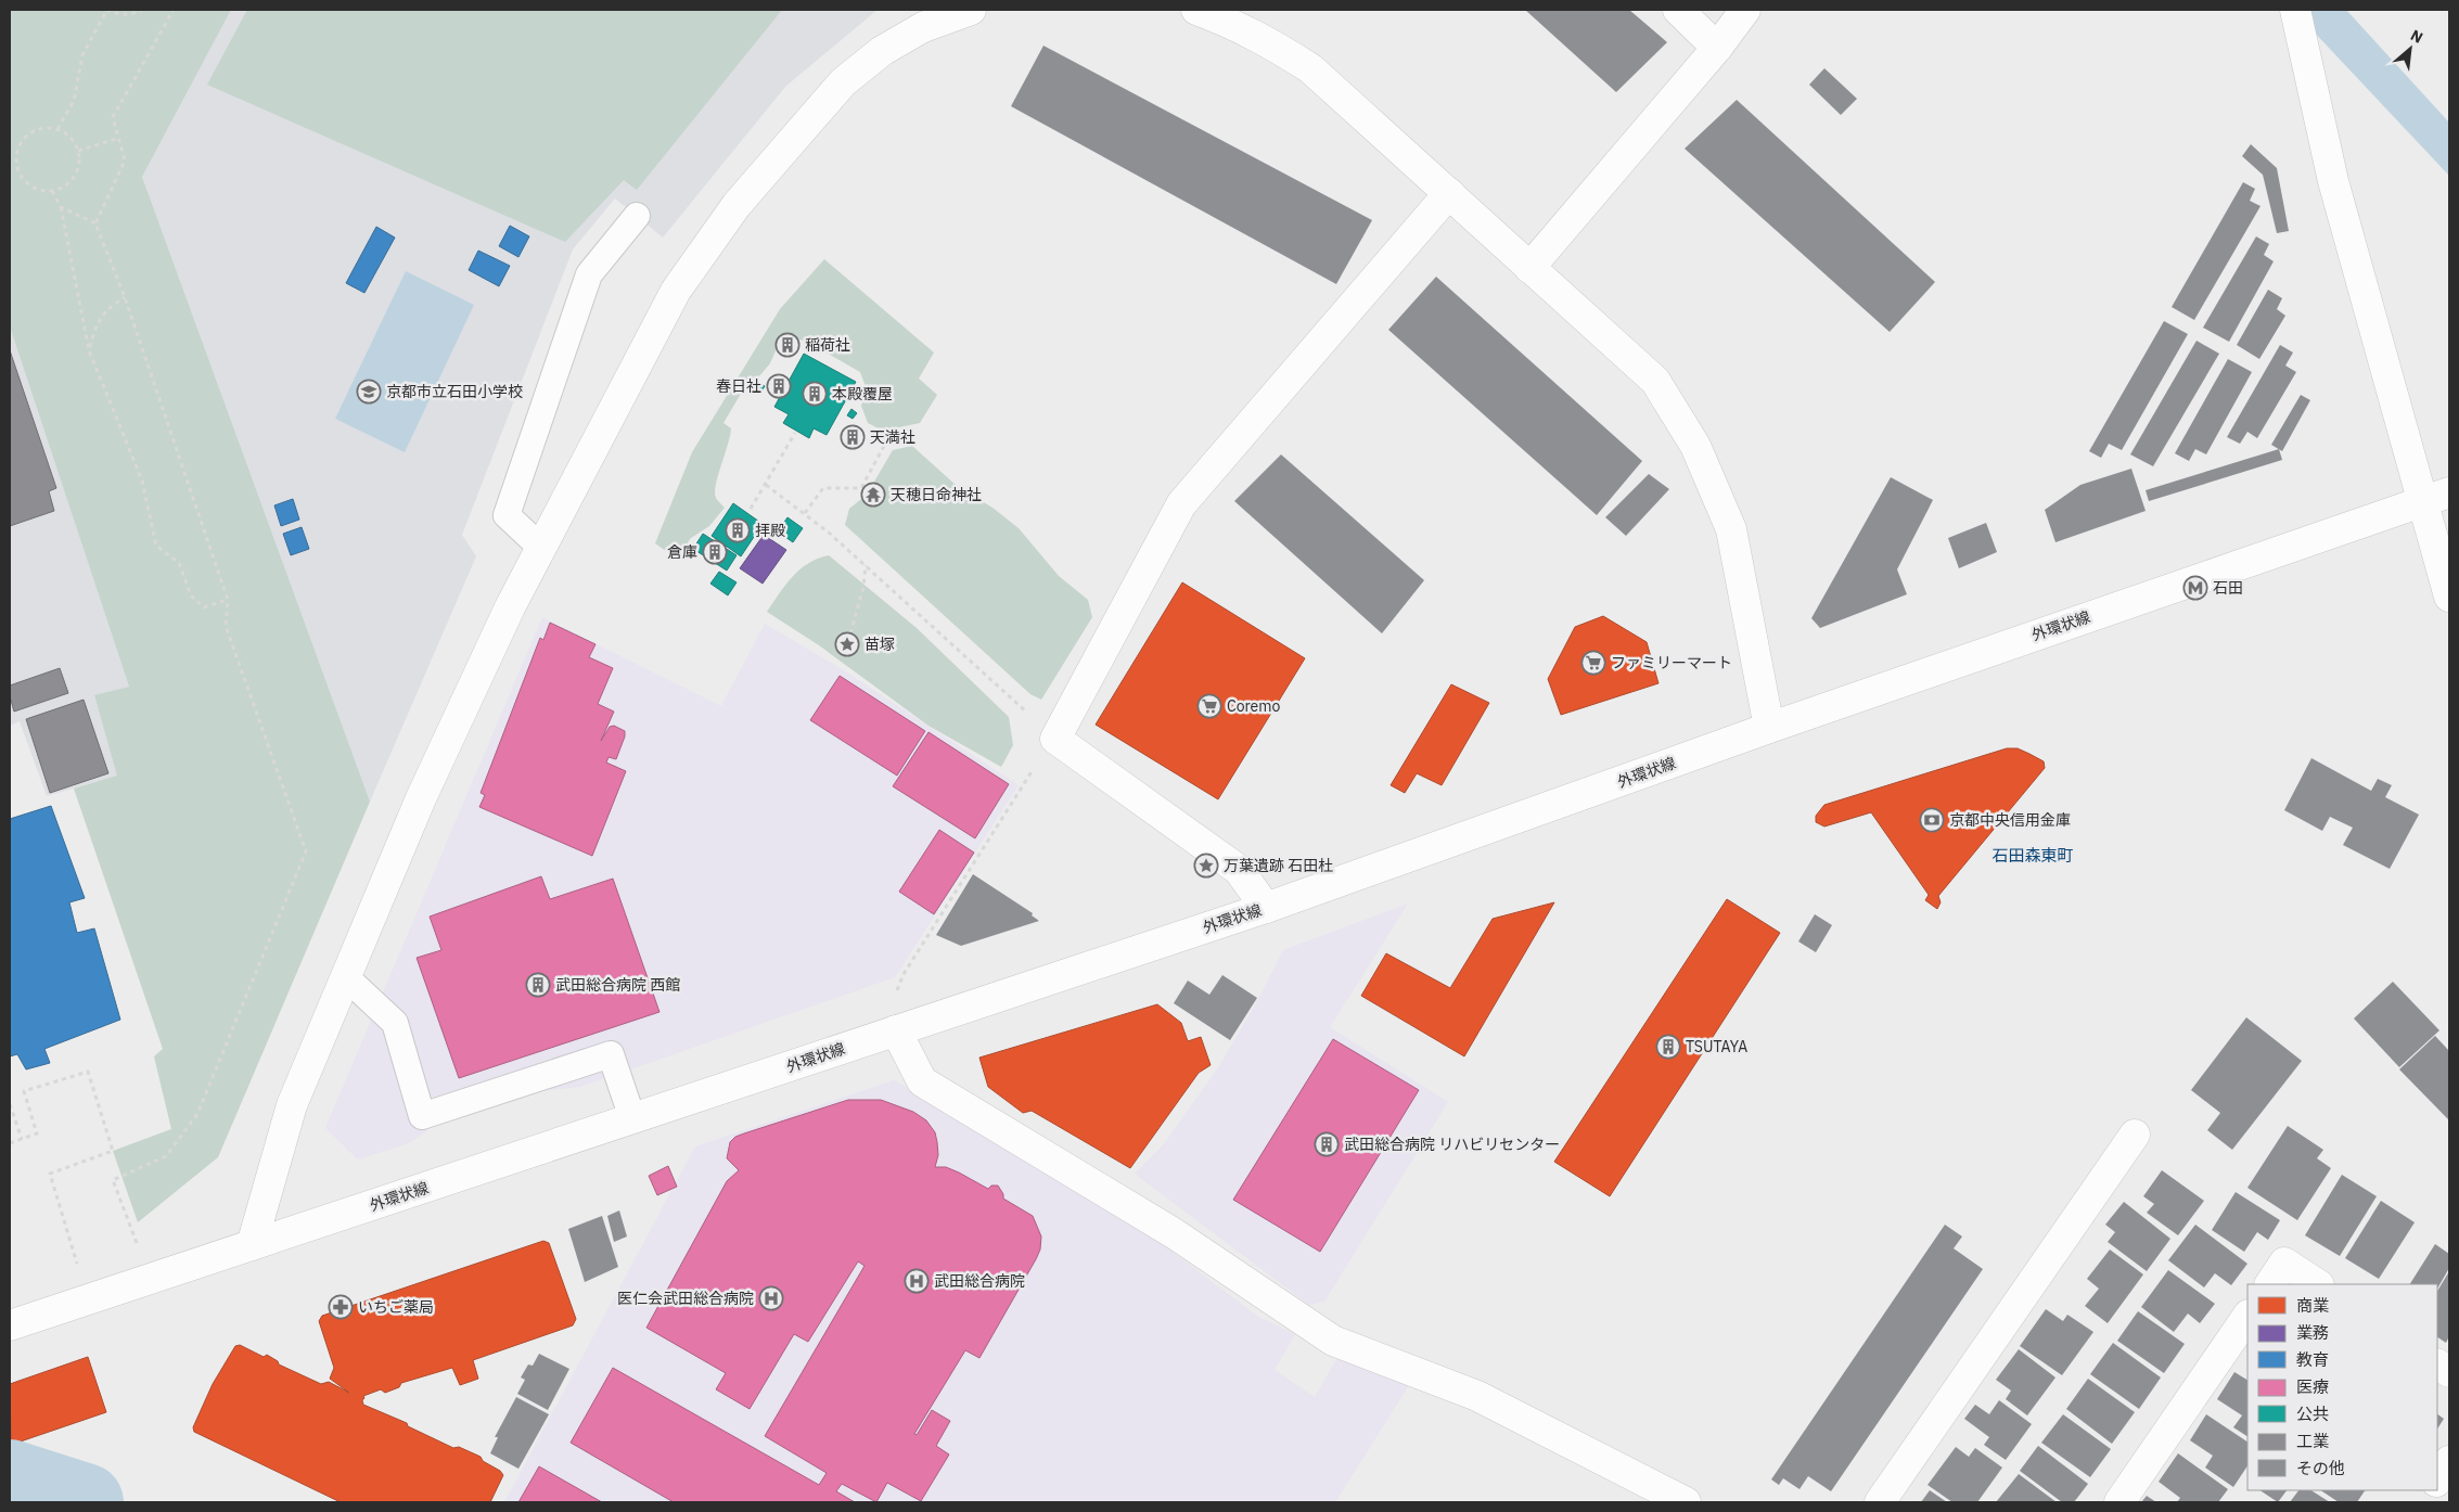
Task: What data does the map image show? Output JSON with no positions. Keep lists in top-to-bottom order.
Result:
{
  "streets": {
    "street": ["外環状線"]
  },
  "districts": ["石田森東町"],
  "places": {
    "building": [
      "稲荷社",
      "春日社",
      "本殿覆屋",
      "天満社",
      "拝殿",
      "倉庫",
      "武田総合病院 西館",
      "TSUTAYA",
      "武田総合病院 リハビリセンター"
    ],
    "school or university": ["京都市立石田小学校"],
    "temple": ["天穂日命神社"],
    "metro station": ["石田"],
    "place": ["苗塚", "万葉遺跡 石田杜"],
    "supermarket": ["ファミリーマート", "Coremo"],
    "bank": ["京都中央信用金庫"],
    "hospital": ["武田総合病院", "医仁会武田総合病院"],
    "pharmacy": ["いちご薬局"]
  },
  "legend": [
    "商業",
    "業務",
    "教育",
    "医療",
    "公共",
    "工業",
    "その他"
  ],
  "north": "top right"
}
